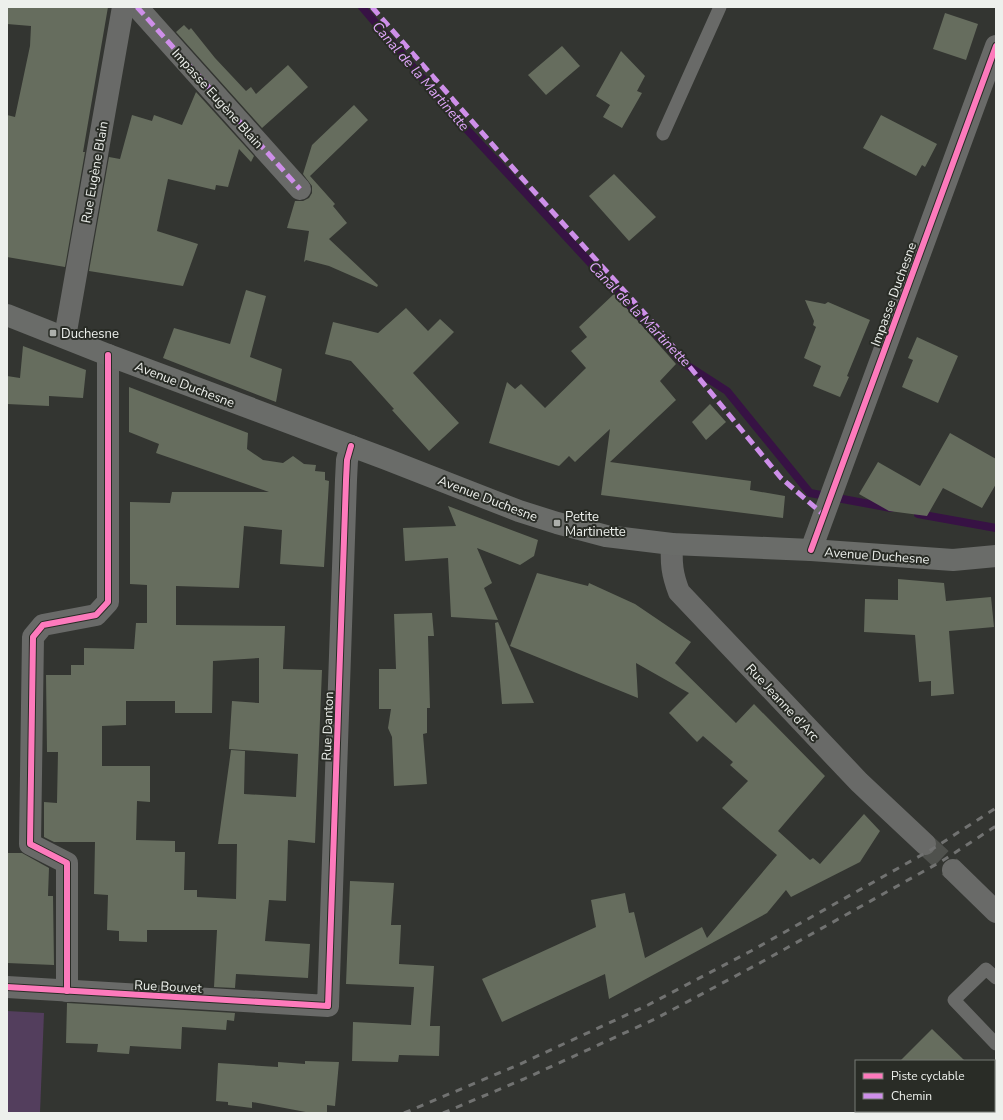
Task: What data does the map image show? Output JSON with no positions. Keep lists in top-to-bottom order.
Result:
{
  "streets": {
    "main road": ["Avenue Duchesne"],
    "street": [
      "Impasse Eugène Blain",
      "Rue Eugène Blain",
      "Impasse Duchesne",
      "Rue Jeanne d'Arc",
      "Rue Danton",
      "Rue Bouvet"
    ]
  },
  "crossings": [
    ["Rue Eugène Blain", "Avenue Duchesne"],
    ["Impasse Duchesne", "Avenue Duchesne"],
    ["Avenue Duchesne", "Rue Jeanne d'Arc"],
    ["Avenue Duchesne", "Rue Danton"],
    ["Rue Danton", "Rue Bouvet"]
  ],
  "water": ["Canal de la Martinette"],
  "places": {
    "transit": ["Duchesne", "Petite Martinette"]
  },
  "legend": ["Piste cyclable", "Chemin"]
}
